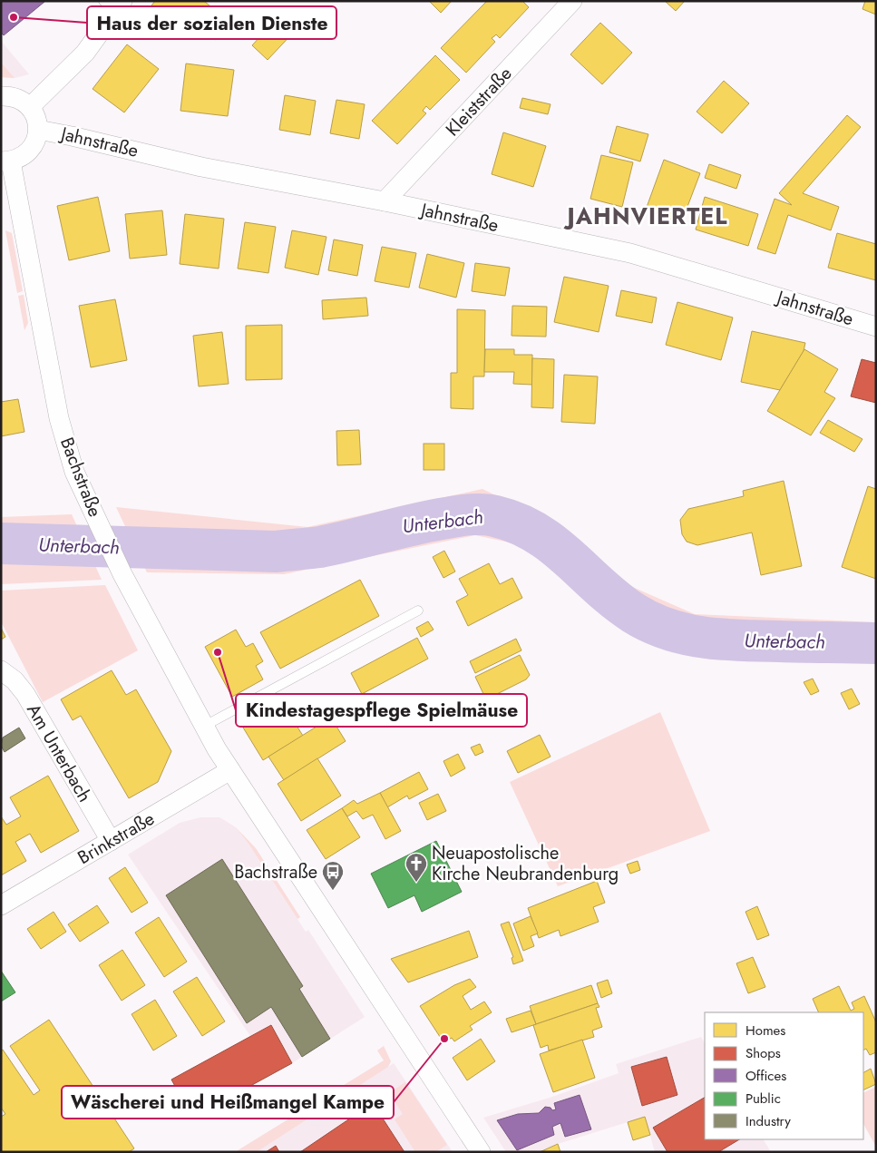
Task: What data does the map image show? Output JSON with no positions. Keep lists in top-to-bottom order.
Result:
{
  "streets": {
    "street": [
      "Kleiststraße",
      "Jahnstraße",
      "Bachstraße",
      "Am Unterbach",
      "Brinkstraße"
    ]
  },
  "crossings": [
    ["Kleiststraße", "Jahnstraße"],
    ["Bachstraße", "Brinkstraße"],
    ["Am Unterbach", "Brinkstraße"]
  ],
  "districts": ["JAHNVIERTEL"],
  "water": ["Unterbach"],
  "places": {
    "other": ["Haus der sozialen Dienste", "Kindestagespflege Spielmäuse", "Wäscherei und Heißmangel Kampe"],
    "church": ["Neuapostolische Kirche Neubrandenburg"],
    "bus stop": ["Bachstraße"]
  },
  "legend": [
    "Homes",
    "Shops",
    "Offices",
    "Public",
    "Industry"
  ]
}
